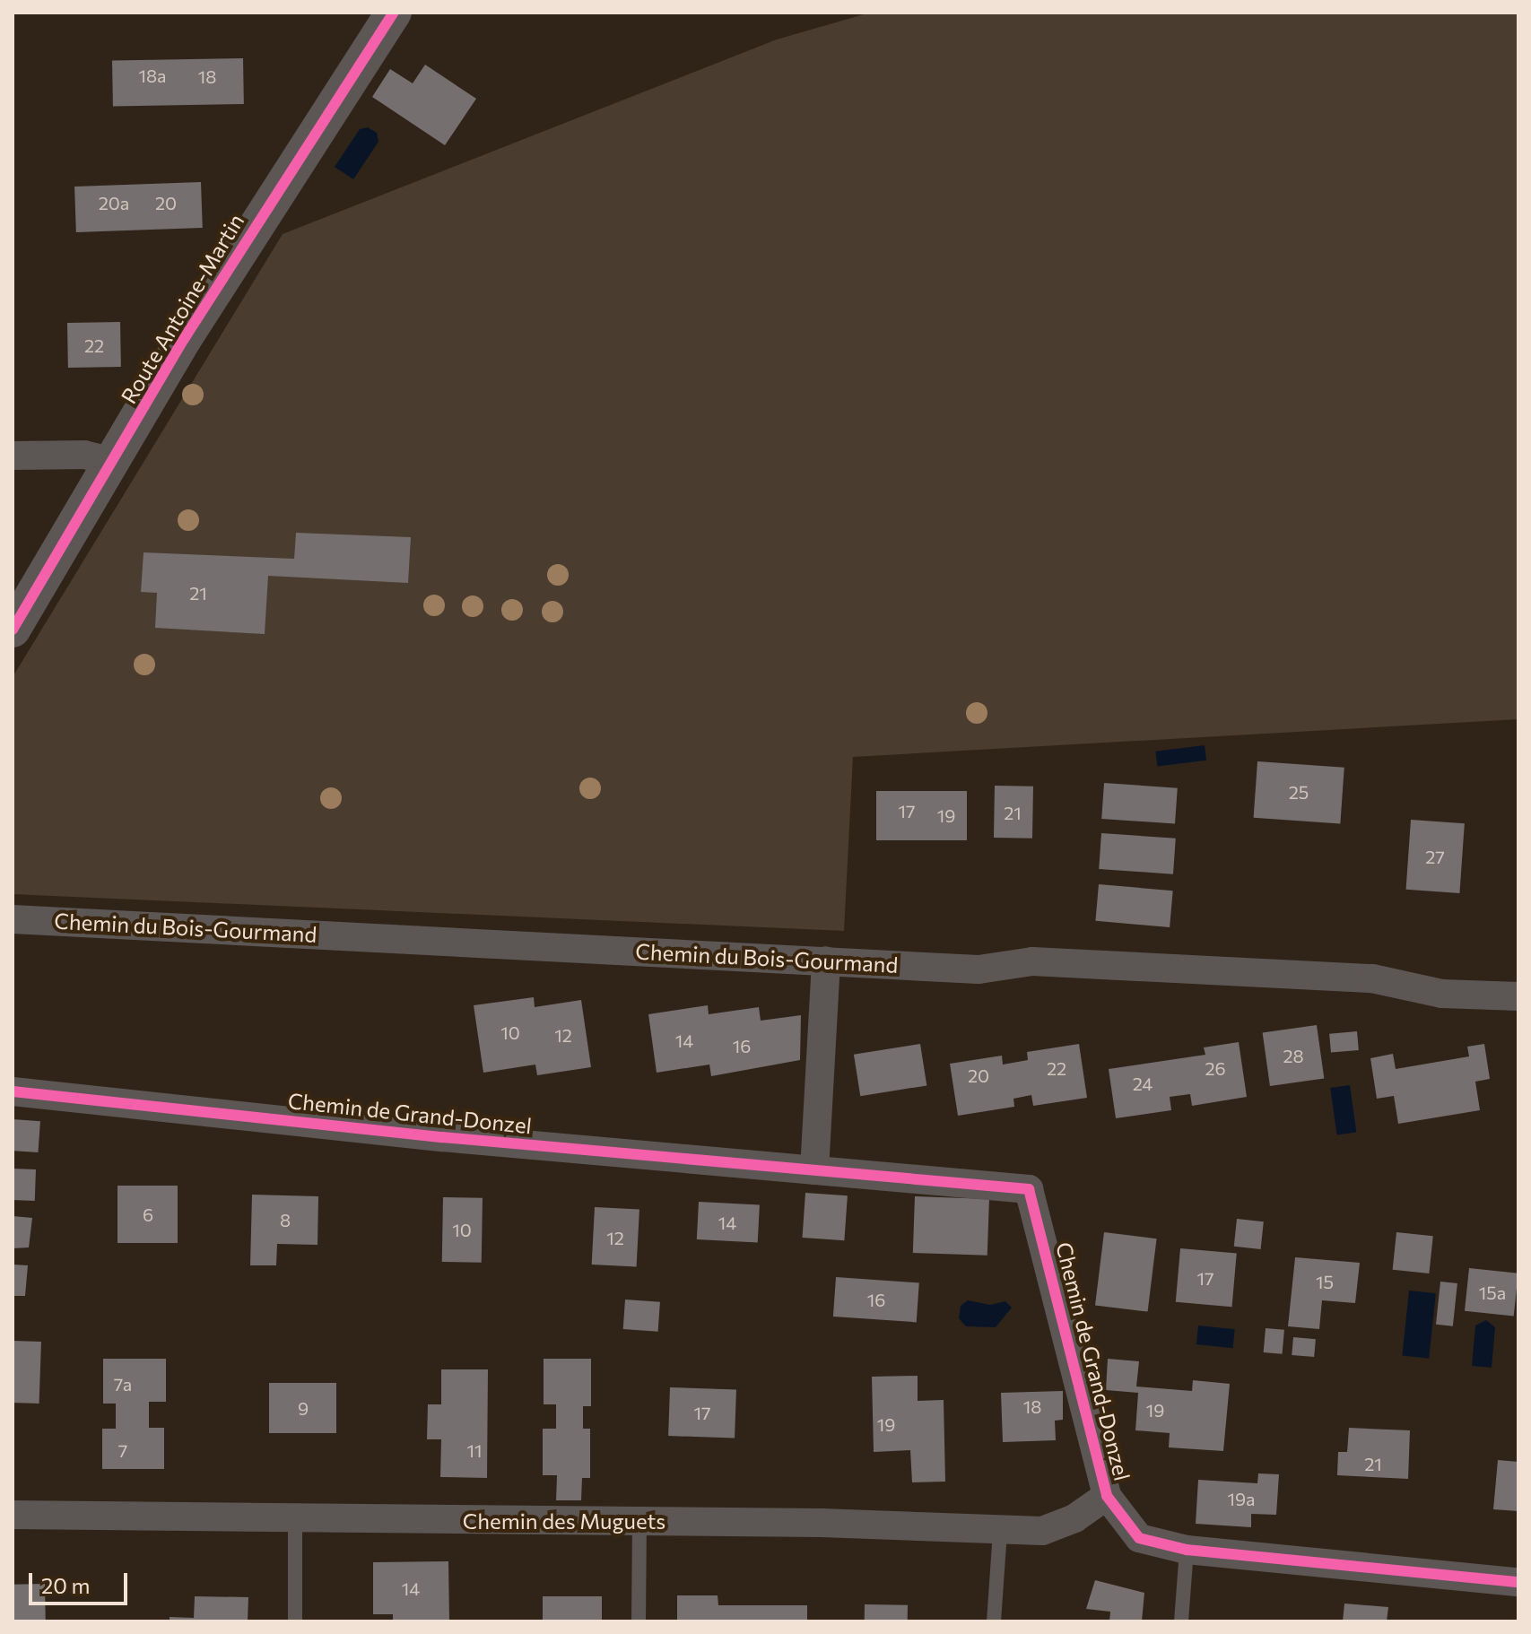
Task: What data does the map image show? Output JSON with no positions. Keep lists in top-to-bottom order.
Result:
{
  "streets": {
    "street": [
      "Route Antoine-Martin",
      "Chemin du Bois-Gourmand",
      "Chemin de Grand-Donzel",
      "Chemin des Muguets"
    ]
  },
  "crossings": [
    ["Chemin de Grand-Donzel", "Chemin des Muguets"]
  ],
  "house_numbers": [
    "18a",
    "18",
    "20a",
    "20",
    "22",
    "21",
    "25",
    "17",
    "21",
    "19",
    "27",
    "10",
    "12",
    "14",
    "16",
    "28",
    "22",
    "26",
    "20",
    "24",
    "6",
    "8",
    "14",
    "10",
    "12",
    "17",
    "15",
    "15a",
    "16",
    "7a",
    "18",
    "9",
    "19",
    "17",
    "19",
    "7",
    "11",
    "21",
    "19a",
    "14"
  ],
  "scale_bar": "20 m"
}
